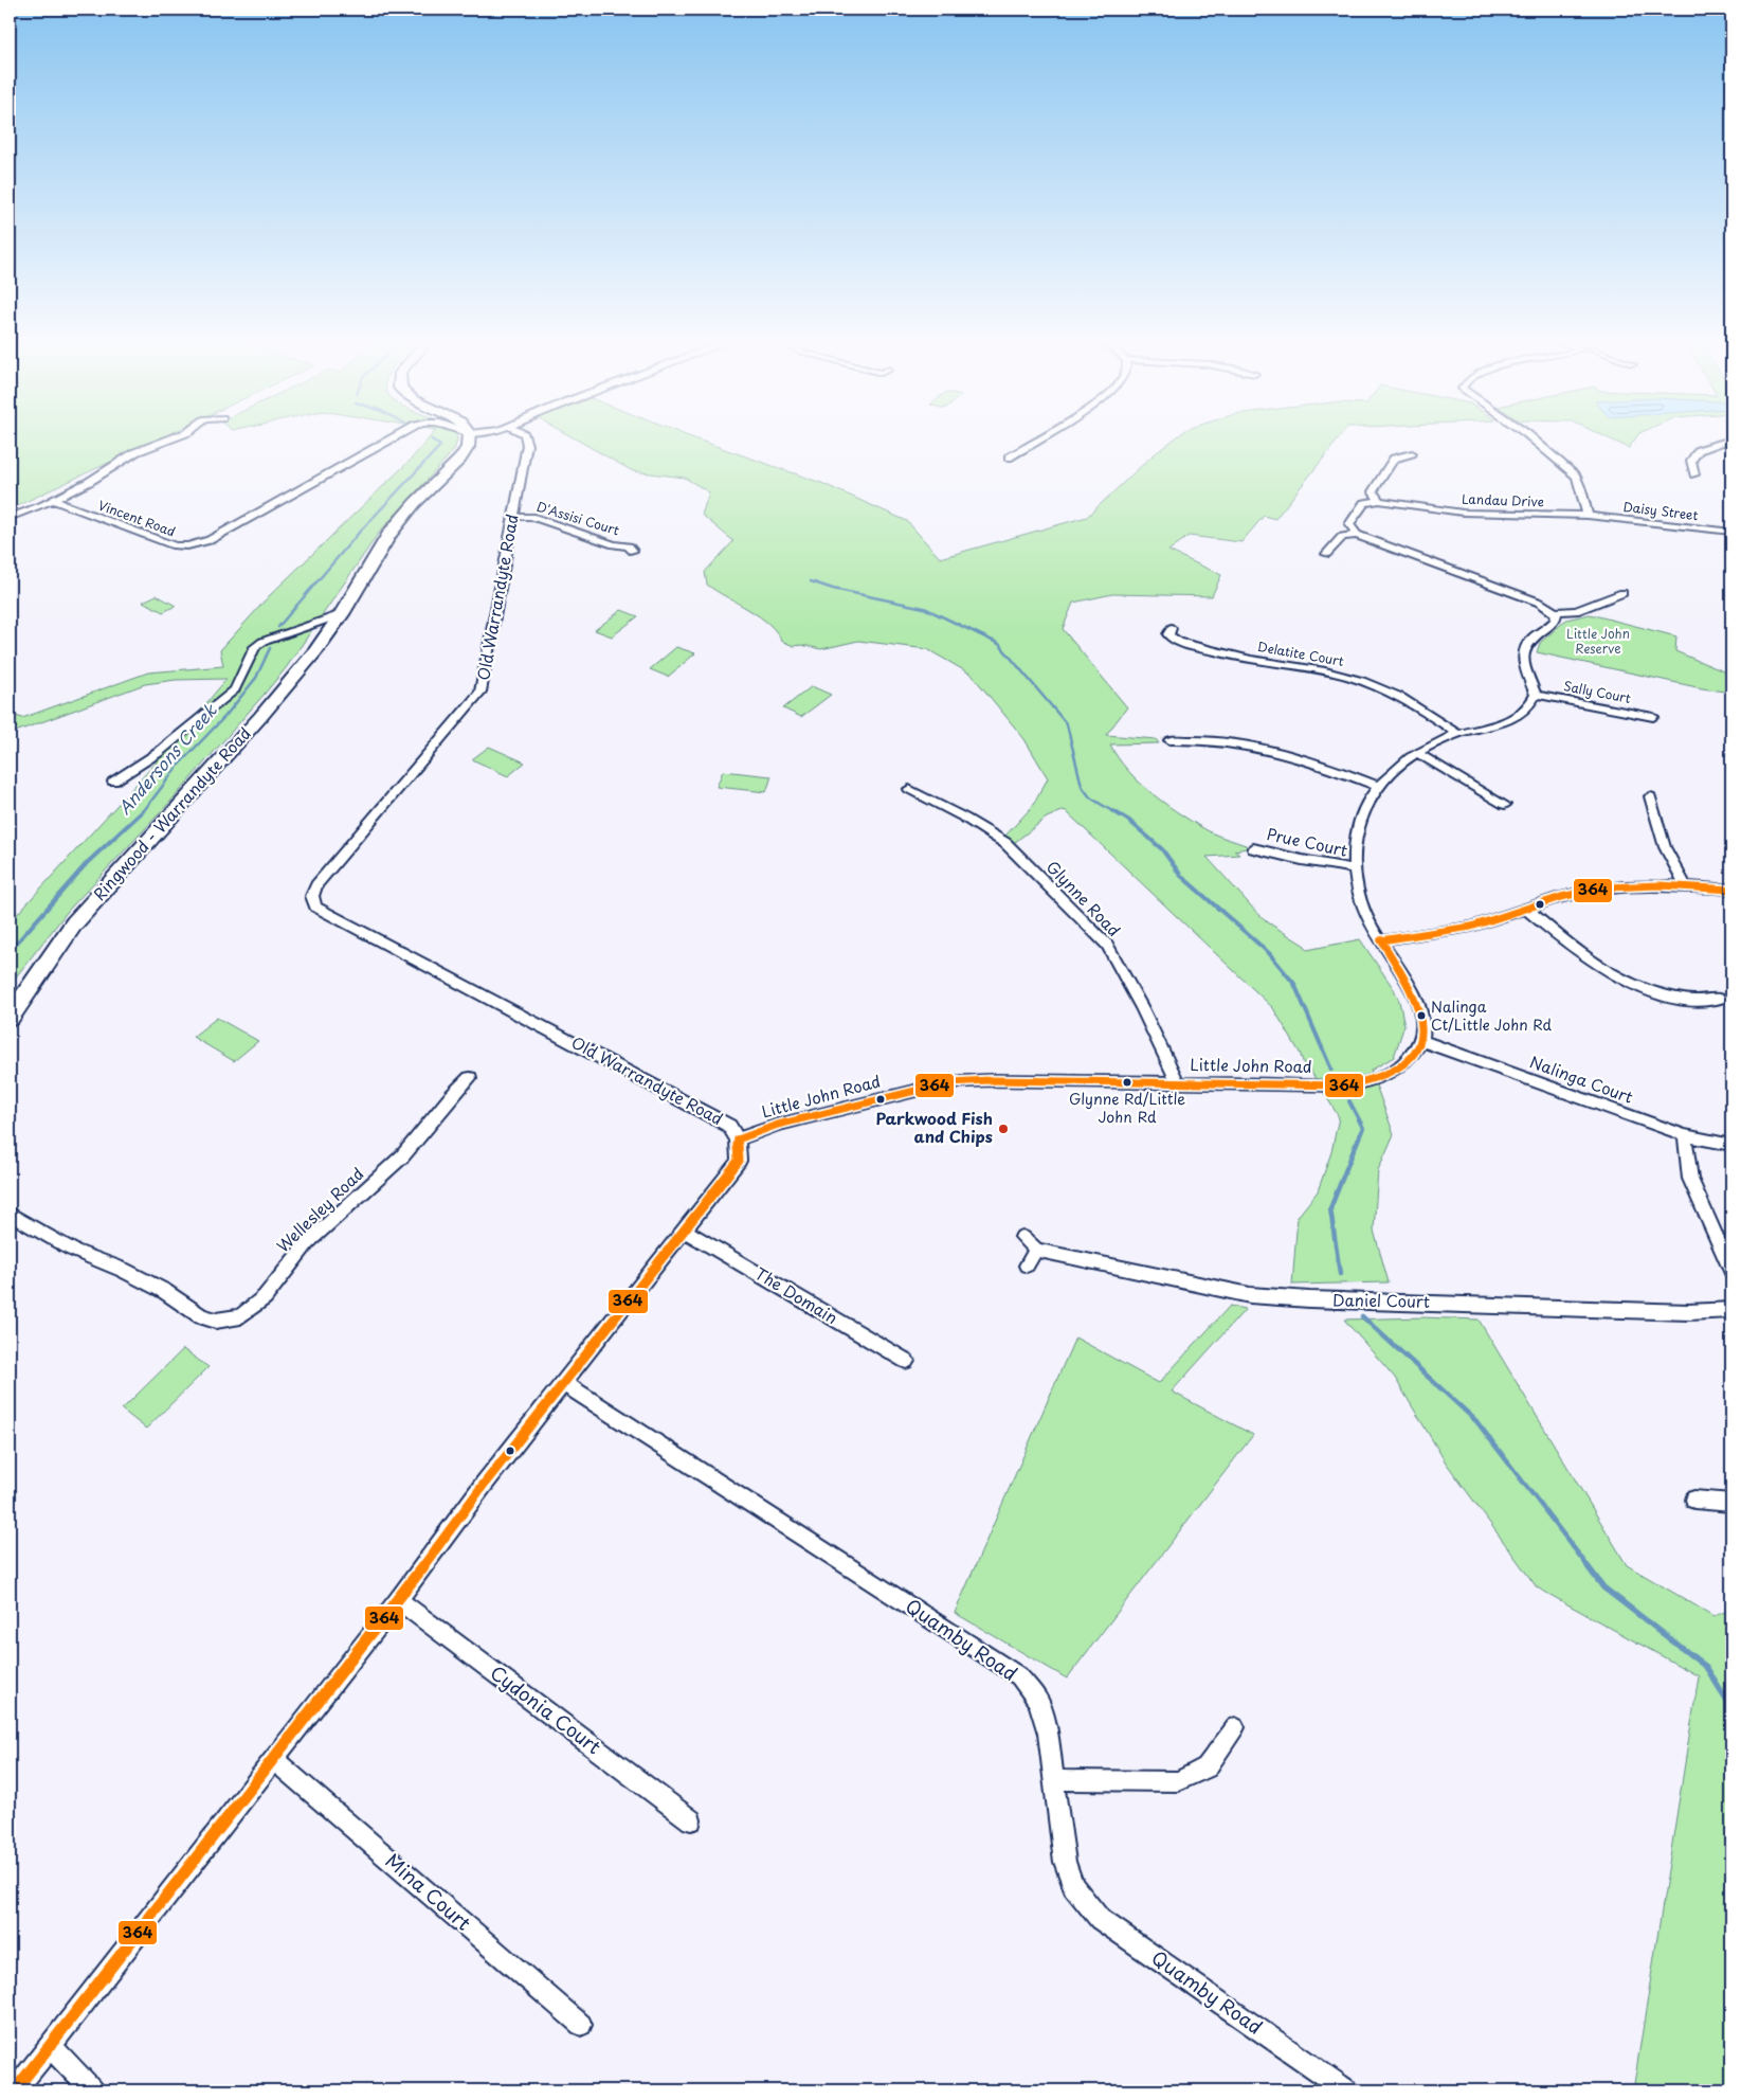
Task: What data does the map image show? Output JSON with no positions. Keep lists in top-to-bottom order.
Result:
{
  "streets": {
    "main road": ["Ringwood - Warrandyte Road"],
    "street": [
      "Landau Drive",
      "Daisy Street",
      "Vincent Road",
      "D'Assisi Court",
      "Old Warrandyte Road",
      "Delatite Court",
      "Sally Court",
      "Prue Court",
      "Glynne Road",
      "Little John Road",
      "Nalinga Court",
      "Wellesley Road",
      "The Domain",
      "Daniel Court",
      "Quamby Road",
      "Cydonia Court",
      "Mina Court"
    ]
  },
  "crossings": [
    ["Landau Drive", "Daisy Street"],
    ["D'Assisi Court", "Old Warrandyte Road"],
    ["Old Warrandyte Road", "Little John Road"],
    ["Glynne Road", "Little John Road"],
    ["Little John Road", "Nalinga Court"]
  ],
  "water": ["Andersons Creek"],
  "parks": ["Little John Reserve"],
  "places": ["Nalinga Ct/Little John Rd", "Glynne Rd/Little John Rd", "Parkwood Fish and Chips"],
  "lines": ["transit line 364"]
}
